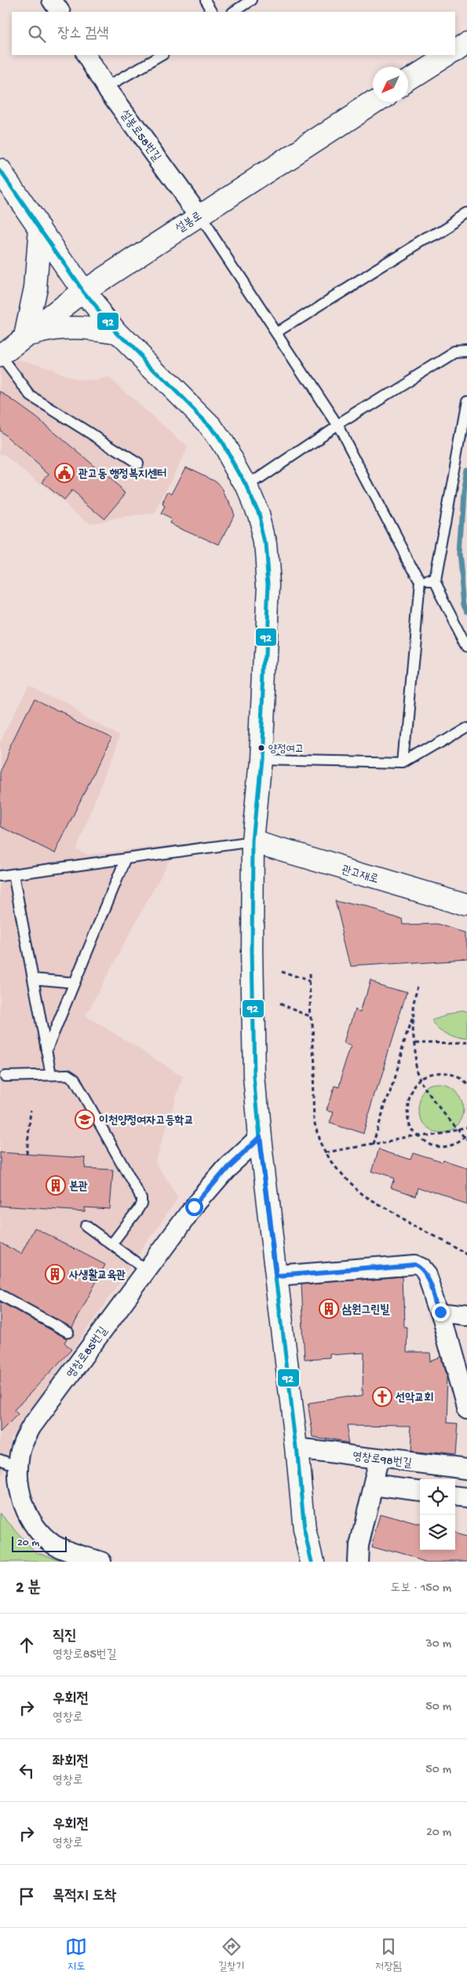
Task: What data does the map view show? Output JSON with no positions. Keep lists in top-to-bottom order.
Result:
{
  "streets": {
    "street": [
      "설봉로58번길",
      "설봉로",
      "관고재로",
      "영창로85번길",
      "영창로98번길"
    ]
  },
  "crossings": [
    ["설봉로58번길", "설봉로"]
  ],
  "places": {
    "public building": ["관고동 행정복지센터"],
    "other": ["양정여고"],
    "school or university": ["이천양정여자고등학교"],
    "building": ["본관", "사생활교육관", "삼원그린빌"],
    "church": ["선악교회"]
  },
  "lines": ["transit line 92"],
  "scale_bar": "20 m",
  "north": "bottom left",
  "page": {
    "search": "장소 검색",
    "scale": "20 m",
    "heading": ["2 분", "도보 · 150 m"],
    "list": [
      ["직진", "영창로85번길", "30 m"],
      ["우회전", "영창로", "50 m"],
      ["좌회전", "영창로", "50 m"],
      ["우회전", "영창로", "20 m"],
      "목적지 도착"
    ],
    "nav": ["지도", "길찾기", "저장됨"]
  }
}
